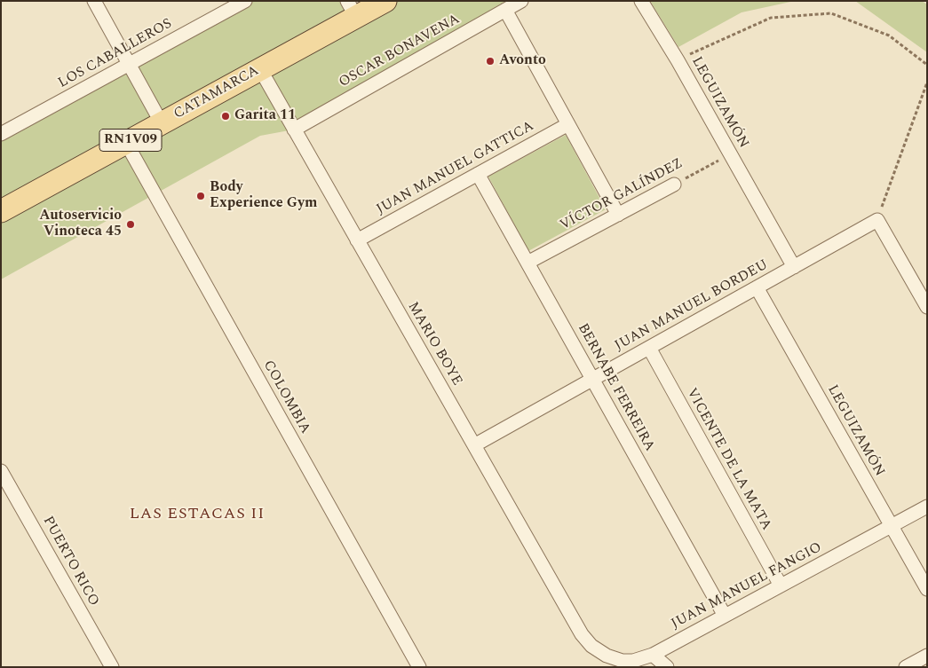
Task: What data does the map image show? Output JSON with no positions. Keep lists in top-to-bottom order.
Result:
{
  "streets": {
    "main road": ["CATAMARCA", "RN1V09"],
    "street": [
      "OSCAR BONAVENA",
      "LOS CABALLEROS",
      "LEGUIZAMÓN",
      "JUAN MANUEL GATTICA",
      "VÍCTOR GALÍNDEZ",
      "JUAN MANUEL BORDEU",
      "MARIO BOYE",
      "BERNABE FERREIRA",
      "COLOMBIA",
      "VICENTE DE LA MATA",
      "PUERTO RICO",
      "JUAN MANUEL FANGIO"
    ]
  },
  "crossings": [
    ["OSCAR BONAVENA", "MARIO BOYE"],
    ["CATAMARCA", "MARIO BOYE"],
    ["CATAMARCA", "COLOMBIA"],
    ["LEGUIZAMÓN", "VÍCTOR GALÍNDEZ"],
    ["LEGUIZAMÓN", "JUAN MANUEL BORDEU"],
    ["LEGUIZAMÓN", "JUAN MANUEL FANGIO"],
    ["JUAN MANUEL GATTICA", "MARIO BOYE"],
    ["JUAN MANUEL GATTICA", "BERNABE FERREIRA"],
    ["VÍCTOR GALÍNDEZ", "BERNABE FERREIRA"],
    ["JUAN MANUEL BORDEU", "MARIO BOYE"],
    ["JUAN MANUEL BORDEU", "BERNABE FERREIRA"],
    ["JUAN MANUEL BORDEU", "VICENTE DE LA MATA"],
    ["MARIO BOYE", "JUAN MANUEL FANGIO"],
    ["BERNABE FERREIRA", "JUAN MANUEL FANGIO"],
    ["VICENTE DE LA MATA", "JUAN MANUEL FANGIO"]
  ],
  "districts": ["LAS ESTACAS II"],
  "places": [
    "Avonto",
    "Garita 11",
    "Body Experience Gym",
    "Autoservicio Vinoteca 45"
  ]
}
